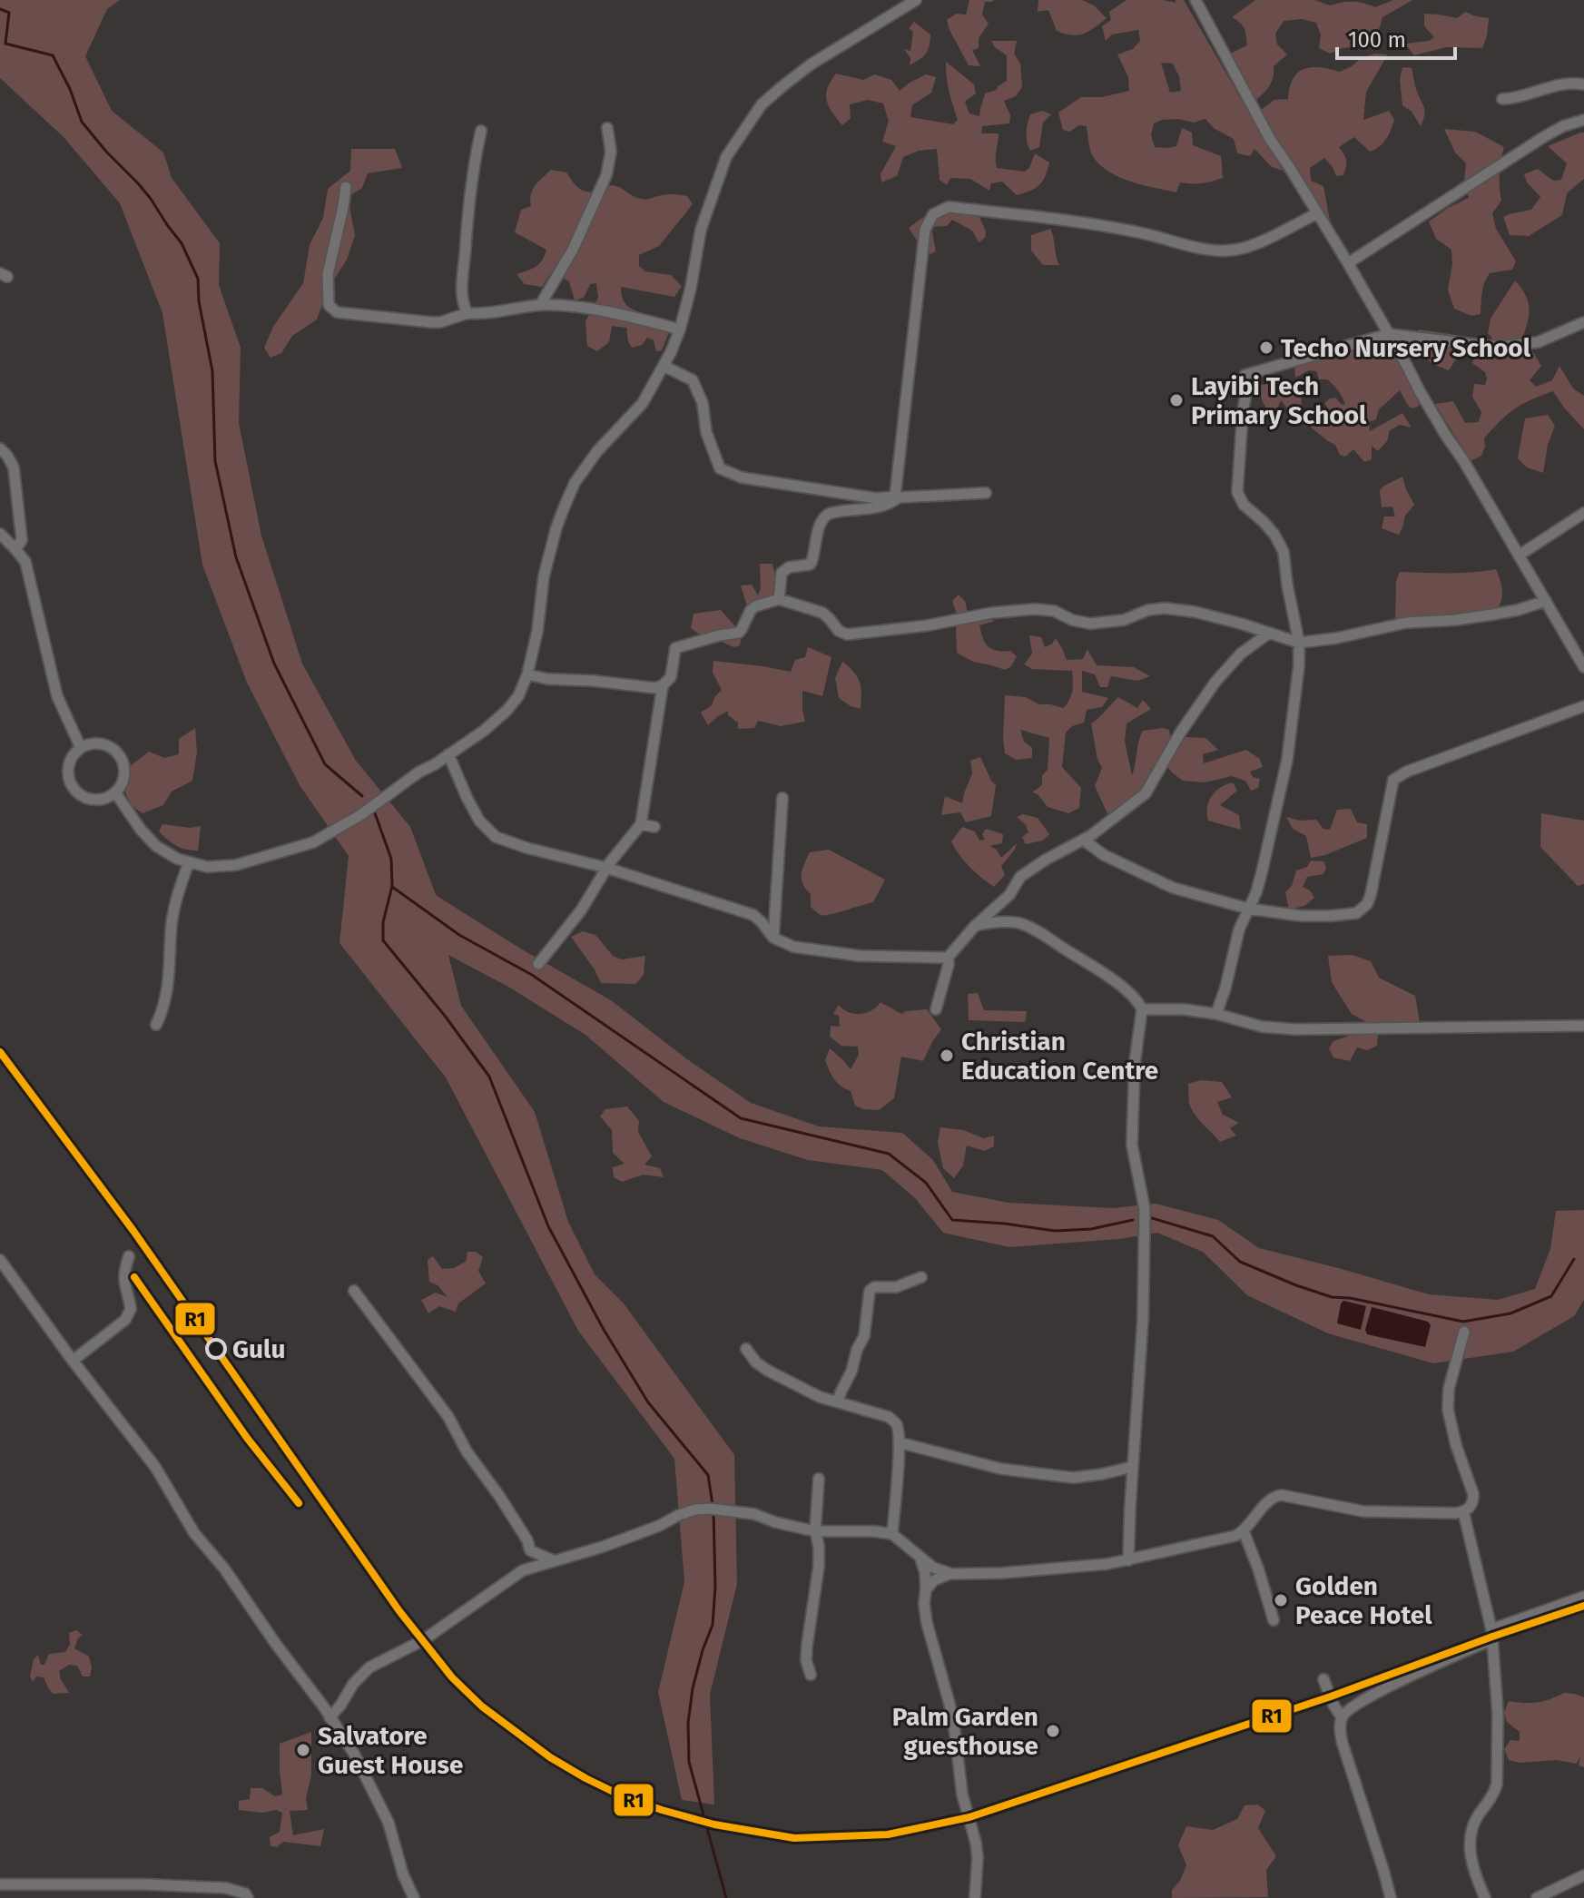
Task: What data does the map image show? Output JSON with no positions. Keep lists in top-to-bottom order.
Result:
{
  "places": [
    "Techo Nursery School",
    "Layibi Tech Primary School",
    "Christian Education Centre",
    "Gulu",
    "Golden Peace Hotel",
    "Palm Garden guesthouse",
    "Salvatore Guest House"
  ],
  "lines": ["transit line R1"],
  "scale_bar": "100 m"
}
